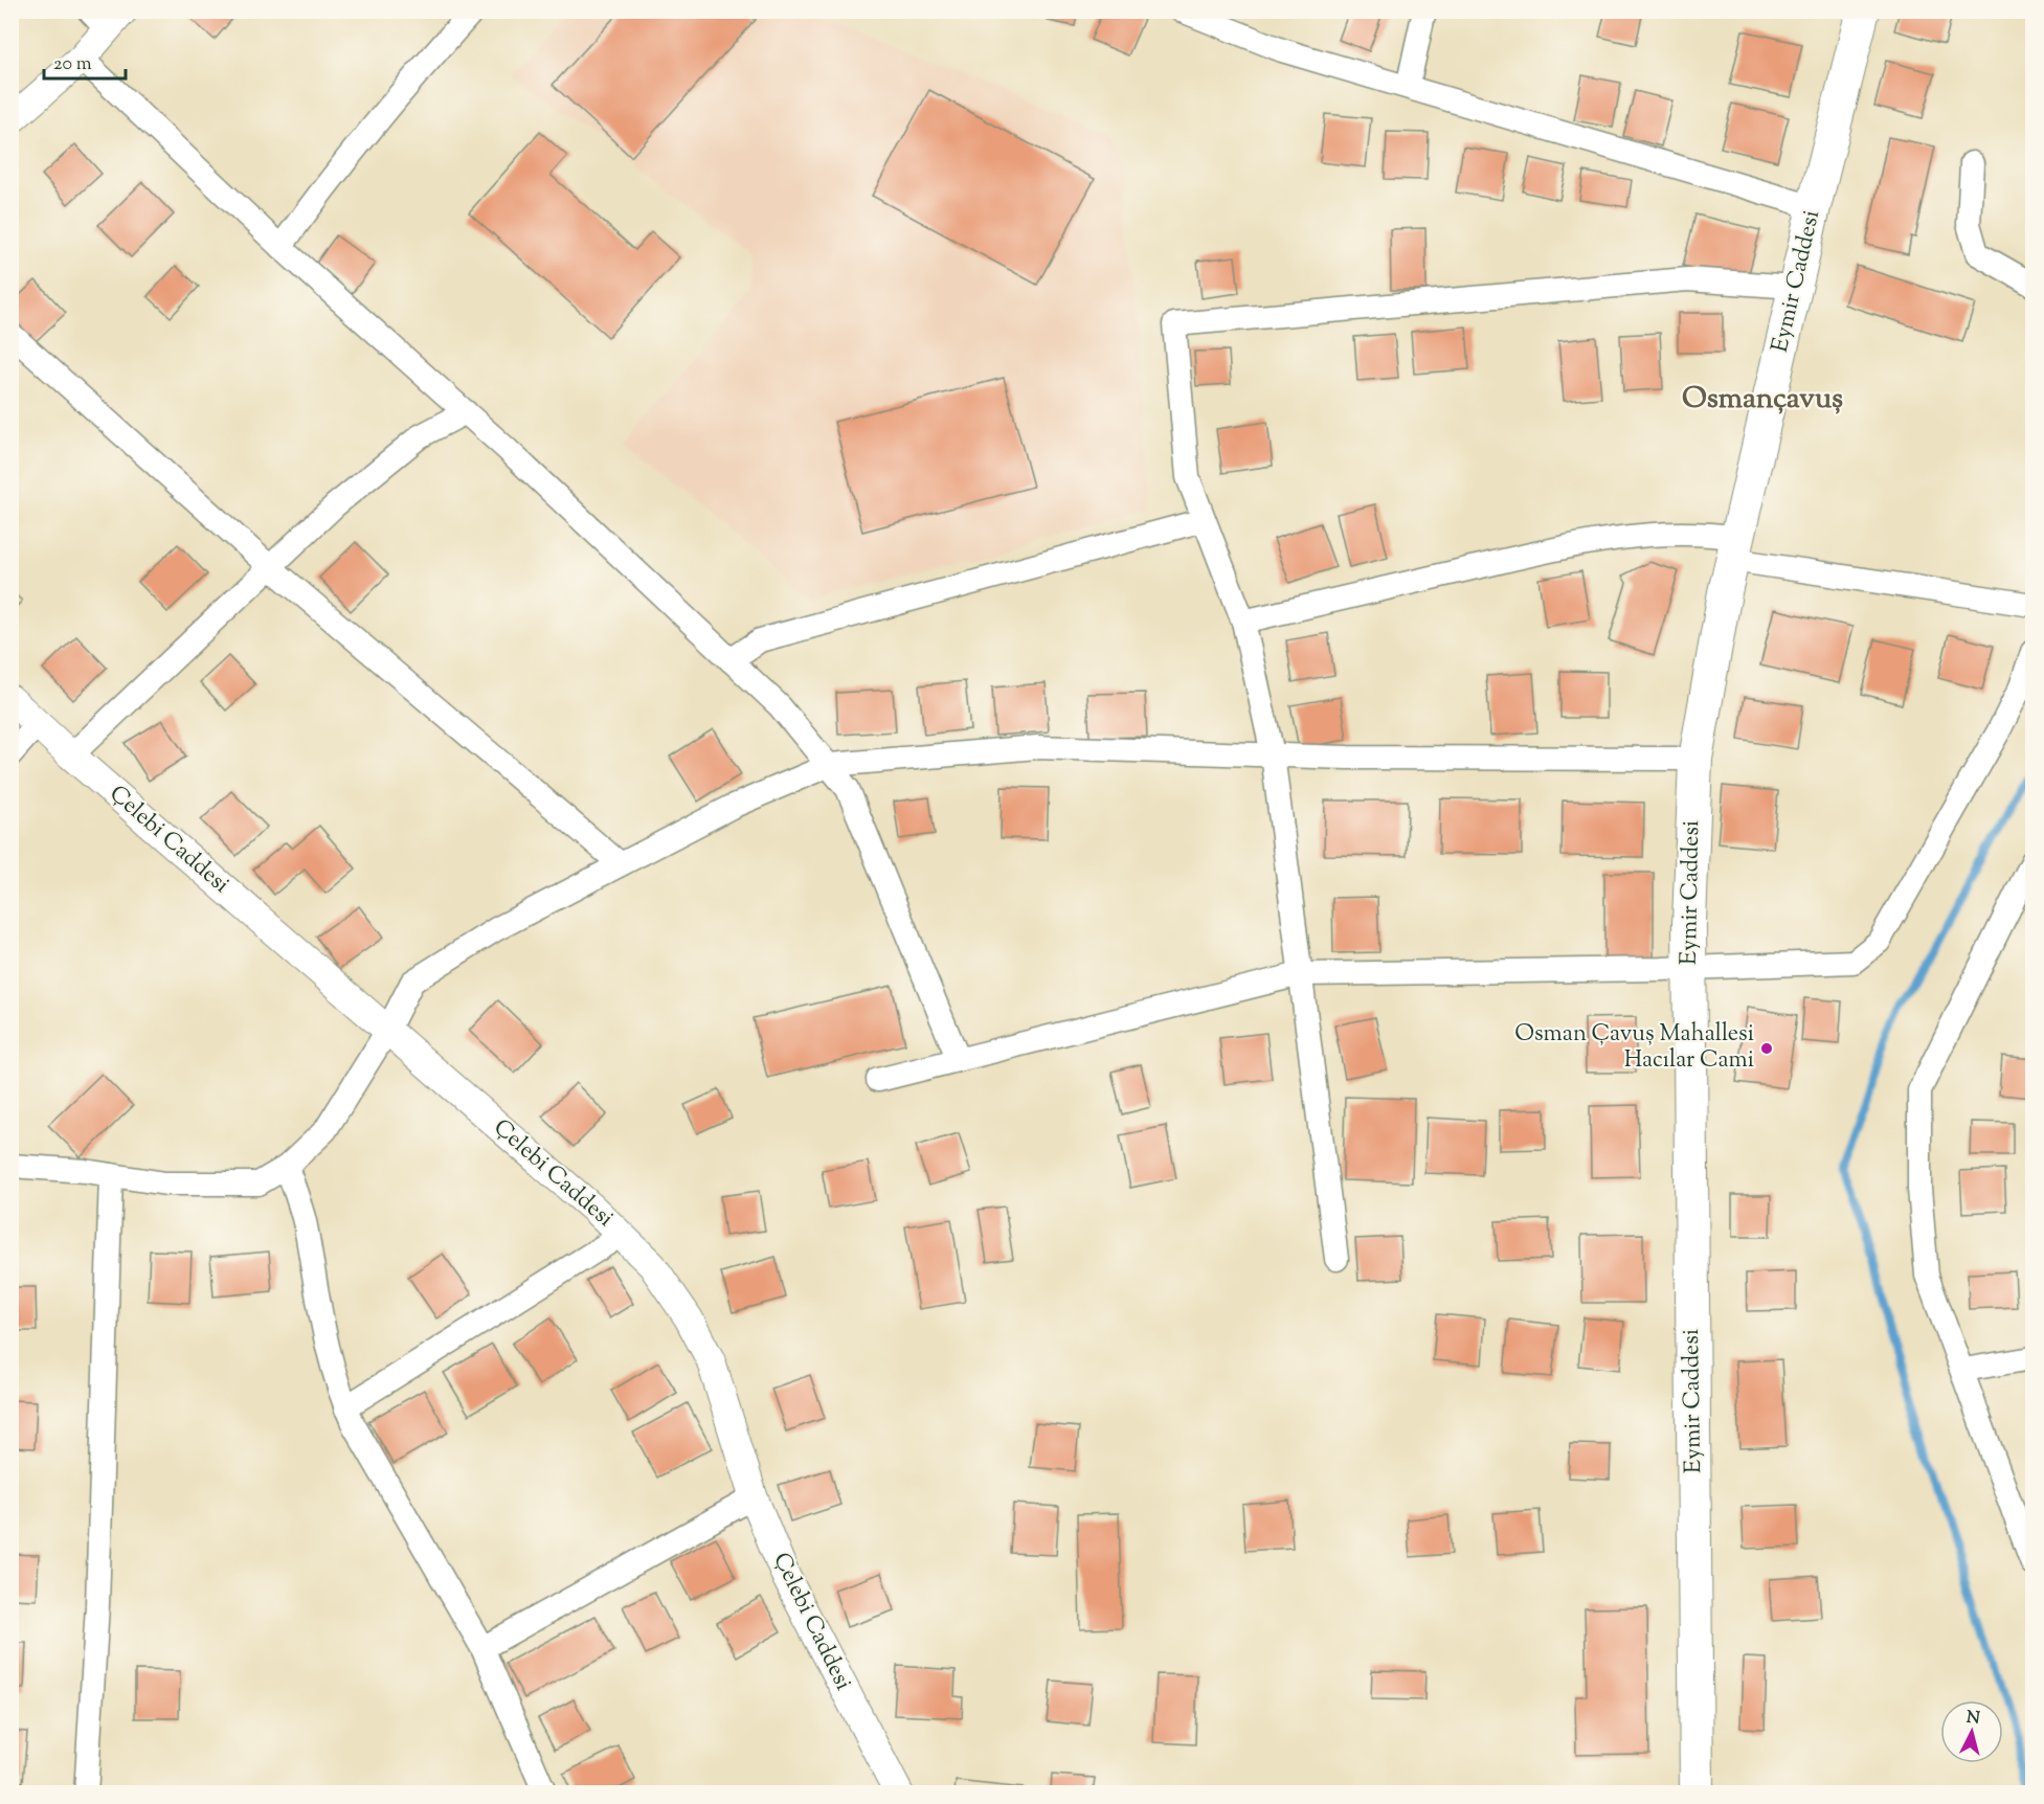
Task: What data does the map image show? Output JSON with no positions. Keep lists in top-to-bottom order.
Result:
{
  "streets": {
    "main road": ["Eymir Caddesi"],
    "street": ["Çelebi Caddesi"]
  },
  "districts": ["Osmançavuş"],
  "places": ["Osman Çavuş Mahallesi Hacılar Cami"],
  "scale_bar": "20 m",
  "north": "top"
}
